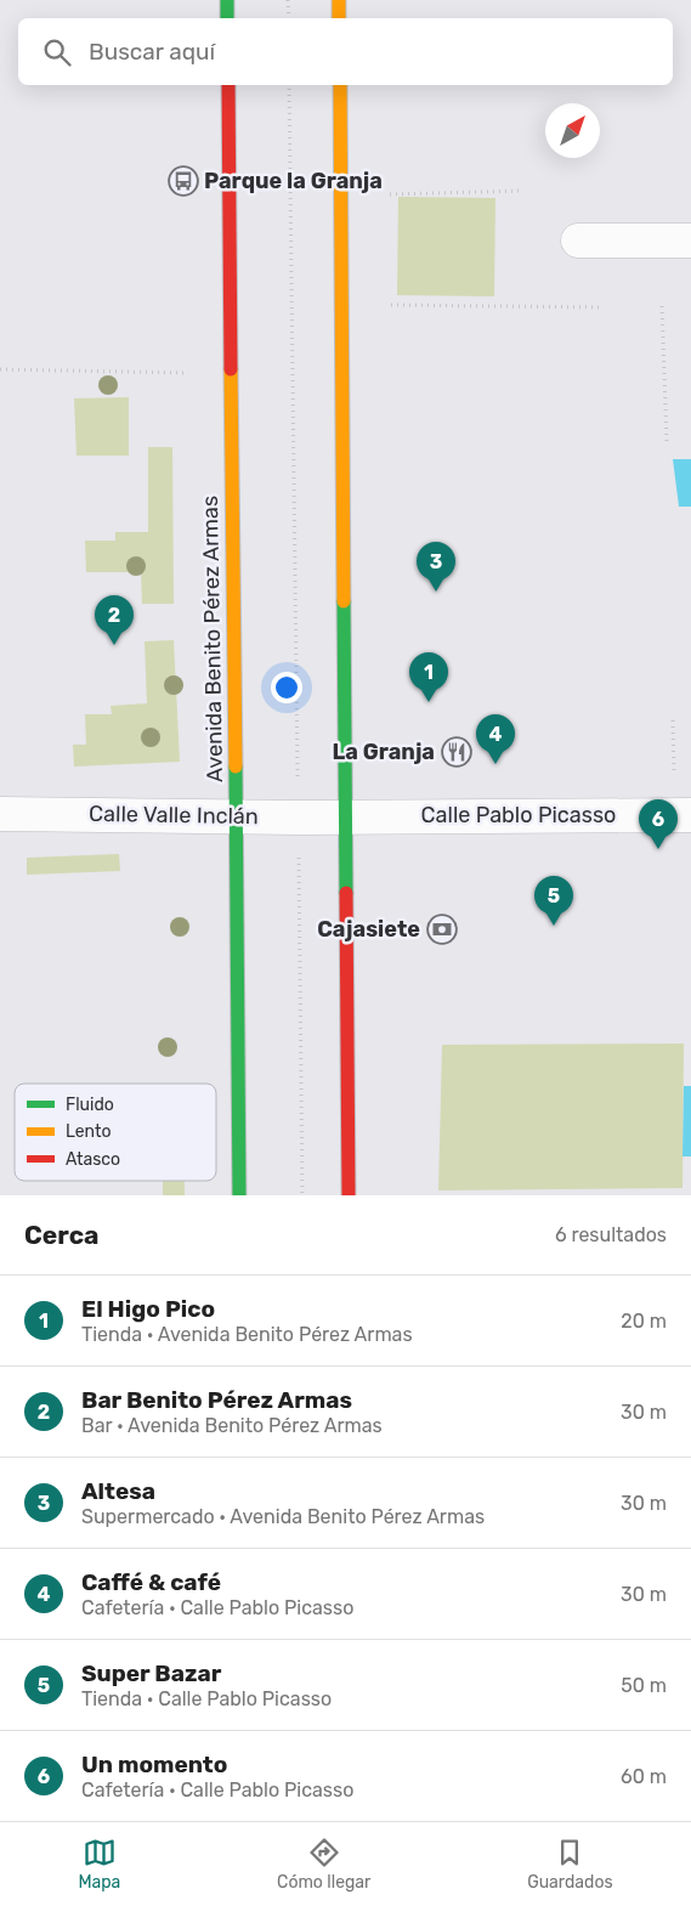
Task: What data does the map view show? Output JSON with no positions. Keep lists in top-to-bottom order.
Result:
{
  "streets": {
    "street": ["Avenida Benito Pérez Armas", "Calle Valle Inclán", "Calle Pablo Picasso"]
  },
  "crossings": [
    ["Avenida Benito Pérez Armas", "Calle Valle Inclán"],
    ["Calle Valle Inclán", "Calle Pablo Picasso"]
  ],
  "places": {
    "bus stop": ["Parque la Granja"],
    "restaurant": ["La Granja"],
    "bank": ["Cajasiete"]
  },
  "legend": ["Fluido", "Lento", "Atasco"],
  "north": "top right",
  "page": {
    "search": "Buscar aquí",
    "pins": [
      "3",
      "2",
      "1",
      "4",
      "6",
      "5"
    ],
    "heading": ["Cerca", "6 resultados"],
    "list": [
      {
        "mark": "1",
        "name": "El Higo Pico",
        "note": "Tienda · Avenida Benito Pérez Armas",
        "value": "20 m"
      },
      {
        "mark": "2",
        "name": "Bar Benito Pérez Armas",
        "note": "Bar · Avenida Benito Pérez Armas",
        "value": "30 m"
      },
      {
        "mark": "3",
        "name": "Altesa",
        "note": "Supermercado · Avenida Benito Pérez Armas",
        "value": "30 m"
      },
      {
        "mark": "4",
        "name": "Caffé & café",
        "note": "Cafetería · Calle Pablo Picasso",
        "value": "30 m"
      },
      {
        "mark": "5",
        "name": "Super Bazar",
        "note": "Tienda · Calle Pablo Picasso",
        "value": "50 m"
      },
      {
        "mark": "6",
        "name": "Un momento",
        "note": "Cafetería · Calle Pablo Picasso",
        "value": "60 m"
      }
    ],
    "nav": ["Mapa", "Cómo llegar", "Guardados"]
  }
}
